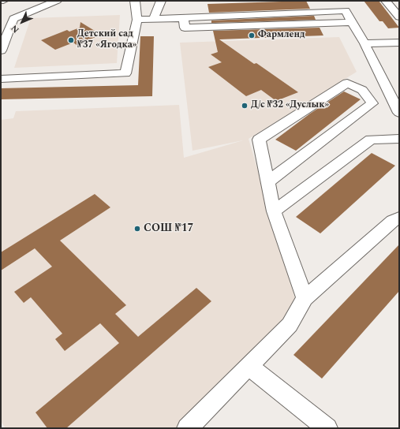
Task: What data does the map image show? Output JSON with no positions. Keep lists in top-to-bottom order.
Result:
{
  "places": [
    "Фармленд",
    "Детский сад №37 «Ягодка»",
    "Д/с №32 «Дуслык»",
    "СОШ №17"
  ],
  "north": "bottom left"
}
